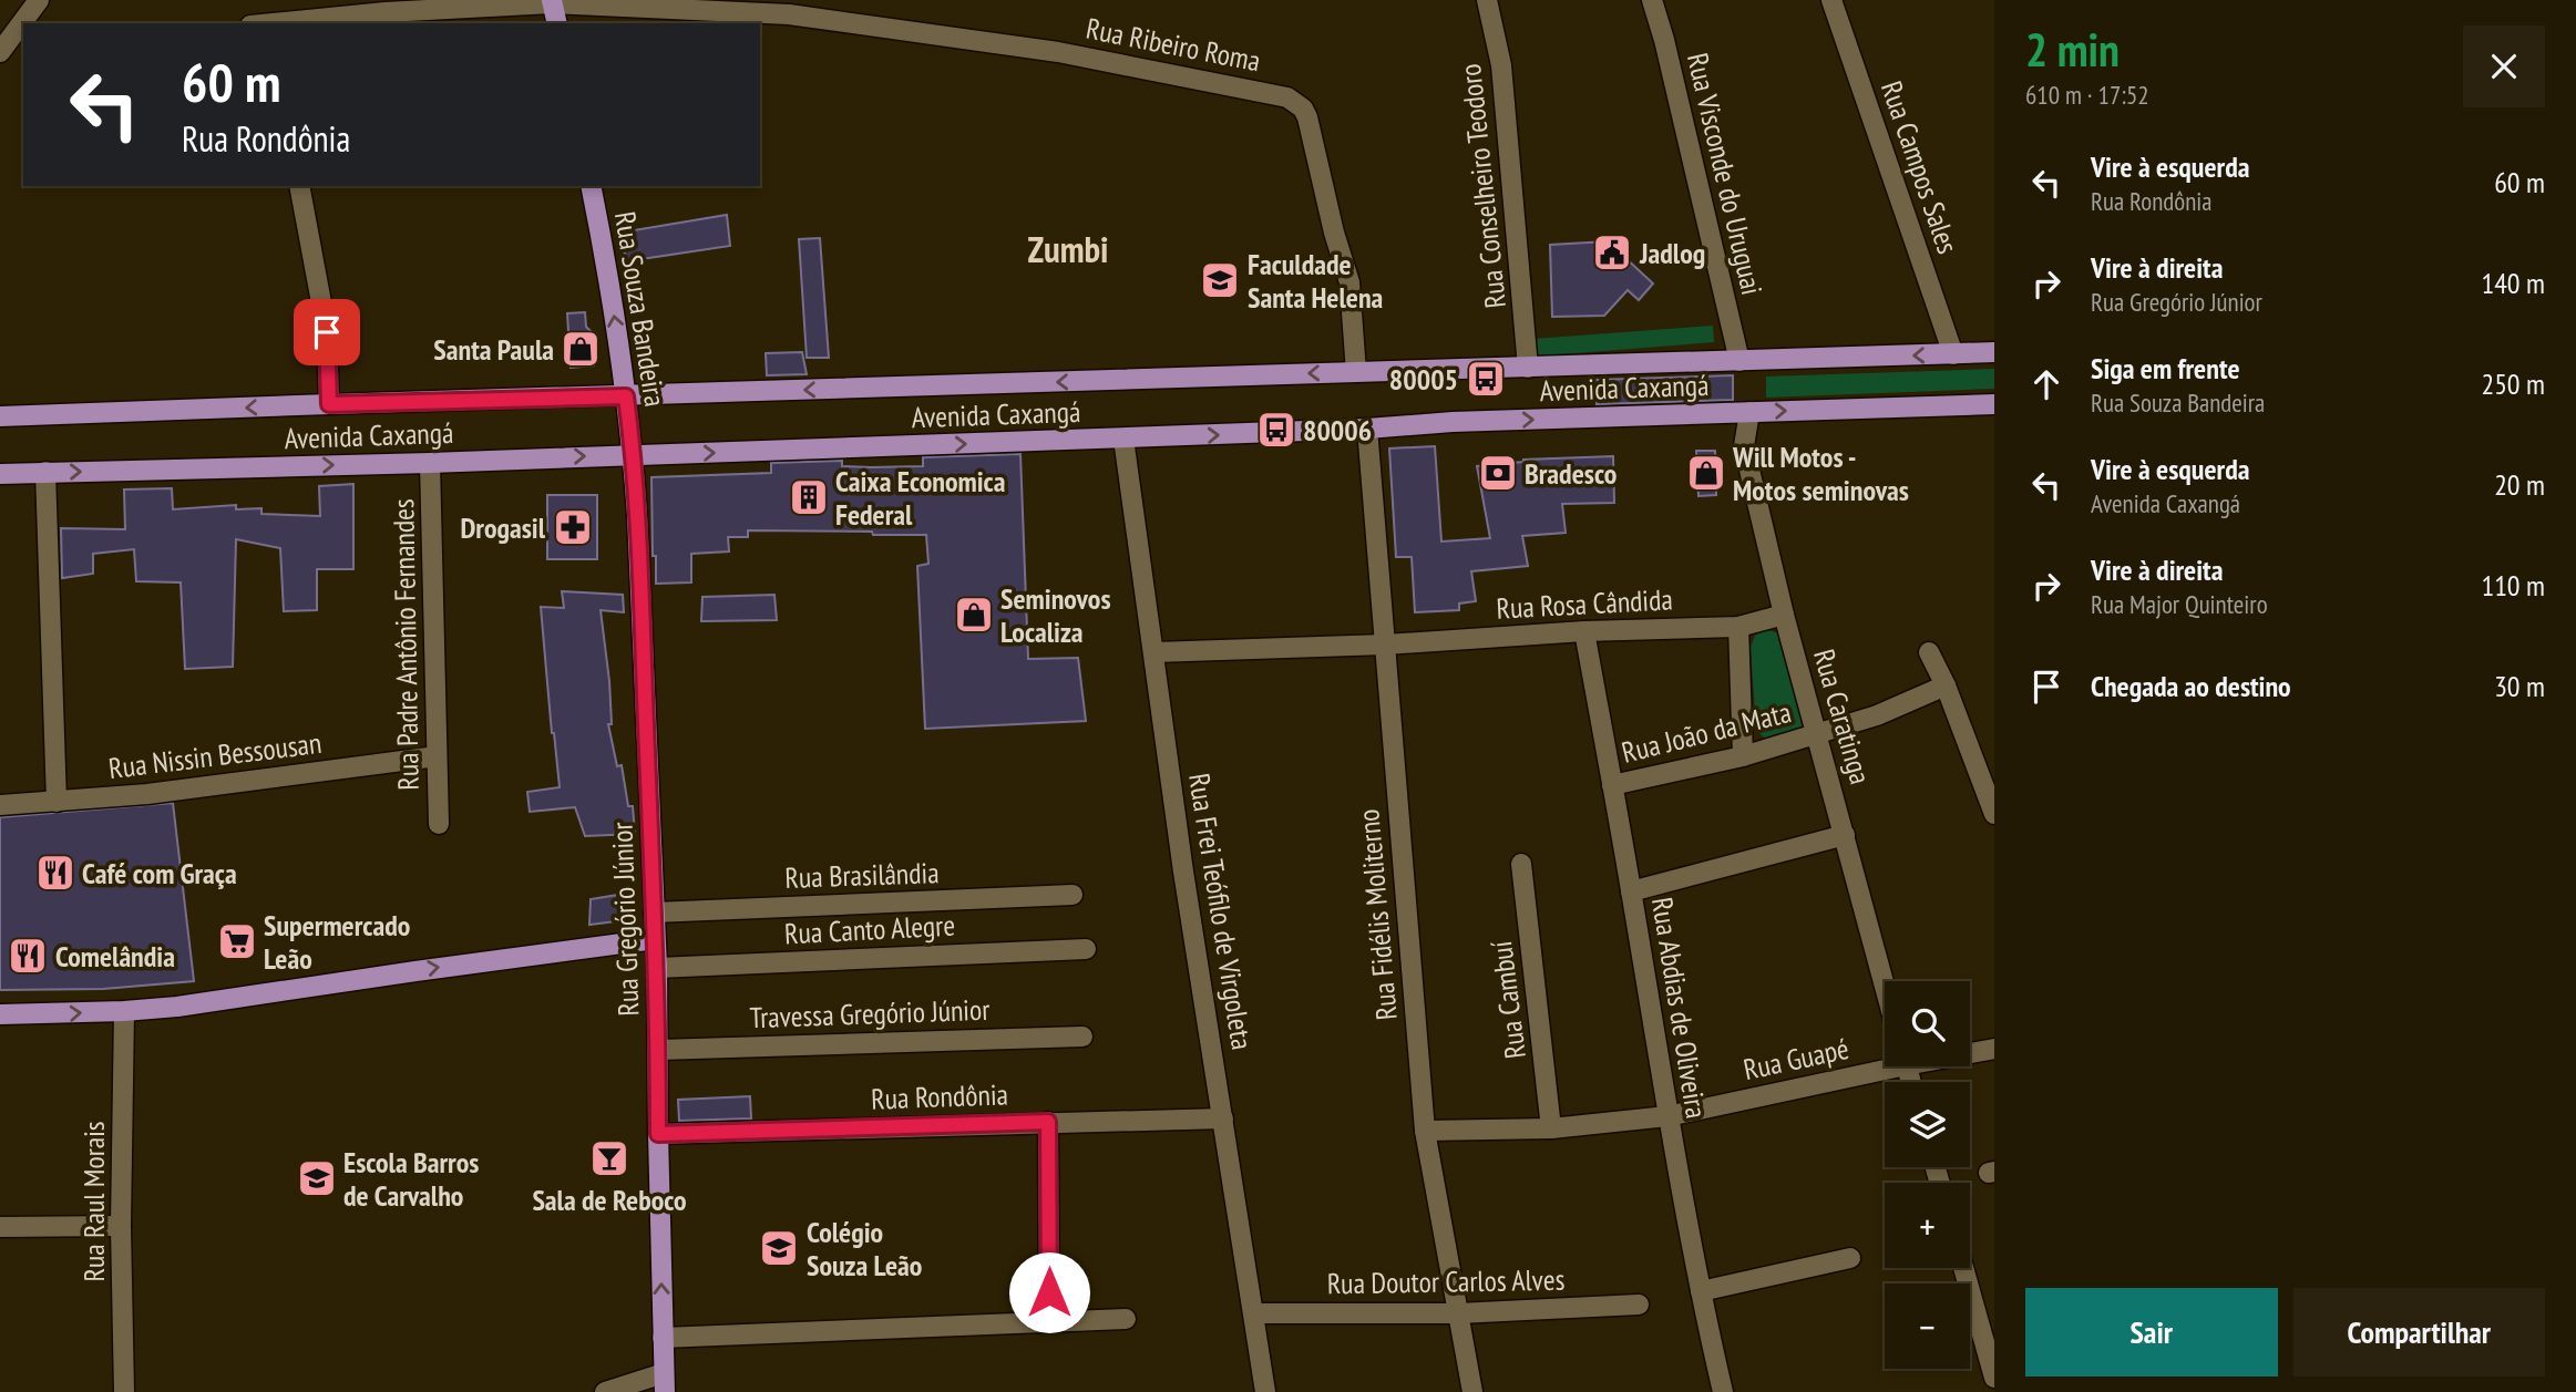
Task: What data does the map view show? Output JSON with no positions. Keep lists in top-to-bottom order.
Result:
{
  "streets": {
    "main road": ["Rua Souza Bandeira", "Avenida Caxangá", "Rua Gregório Júnior"],
    "street": [
      "Rua Ribeiro Roma",
      "Rua Campos Sales",
      "Rua Visconde do Uruguai",
      "Rua Conselheiro Teodoro",
      "Rua Rosa Cândida",
      "Rua Padre Antônio Fernandes",
      "Rua Caratinga",
      "Rua João da Mata",
      "Rua Nissin Bessousan",
      "Rua Brasilândia",
      "Rua Frei Teófilo de Virgoleta",
      "Rua Fidélis Moliterno",
      "Rua Canto Alegre",
      "Rua Cambuí",
      "Rua Abdias de Oliveira",
      "Travessa Gregório Júnior",
      "Rua Guapé",
      "Rua Rondônia",
      "Rua Raul Morais",
      "Rua Doutor Carlos Alves"
    ]
  },
  "crossings": [
    ["Rua Ribeiro Roma", "Avenida Caxangá"],
    ["Rua Campos Sales", "Avenida Caxangá"],
    ["Rua Visconde do Uruguai", "Avenida Caxangá"],
    ["Rua Conselheiro Teodoro", "Avenida Caxangá"],
    ["Rua Souza Bandeira", "Avenida Caxangá"],
    ["Rua Souza Bandeira", "Rua Gregório Júnior"],
    ["Avenida Caxangá", "Rua Padre Antônio Fernandes"],
    ["Avenida Caxangá", "Rua Caratinga"],
    ["Avenida Caxangá", "Rua Frei Teófilo de Virgoleta"],
    ["Avenida Caxangá", "Rua Fidélis Moliterno"],
    ["Avenida Caxangá", "Rua Gregório Júnior"],
    ["Rua Rosa Cândida", "Rua Caratinga"],
    ["Rua Rosa Cândida", "Rua Frei Teófilo de Virgoleta"],
    ["Rua Rosa Cândida", "Rua Fidélis Moliterno"],
    ["Rua Rosa Cândida", "Rua Abdias de Oliveira"],
    ["Rua Padre Antônio Fernandes", "Rua Nissin Bessousan"],
    ["Rua Caratinga", "Rua João da Mata"],
    ["Rua João da Mata", "Rua Abdias de Oliveira"],
    ["Rua Brasilândia", "Rua Gregório Júnior"],
    ["Rua Frei Teófilo de Virgoleta", "Rua Rondônia"],
    ["Rua Frei Teófilo de Virgoleta", "Rua Doutor Carlos Alves"],
    ["Rua Fidélis Moliterno", "Rua Guapé"],
    ["Rua Fidélis Moliterno", "Rua Doutor Carlos Alves"],
    ["Rua Gregório Júnior", "Rua Canto Alegre"],
    ["Rua Gregório Júnior", "Travessa Gregório Júnior"],
    ["Rua Gregório Júnior", "Rua Rondônia"],
    ["Rua Cambuí", "Rua Guapé"],
    ["Rua Abdias de Oliveira", "Rua Guapé"]
  ],
  "one_way": ["Rua Souza Bandeira"],
  "districts": ["Zumbi"],
  "places": {
    "public building": ["Jadlog"],
    "school or university": ["Faculdade Santa Helena", "Escola Barros de Carvalho", "Colégio Souza Leão"],
    "shop": ["Santa Paula", "Will Motos - Motos seminovas", "Seminovos Localiza"],
    "bus stop": ["80005", "80006"],
    "bank": ["Bradesco"],
    "building": ["Caixa Economica Federal"],
    "pharmacy": ["Drogasil"],
    "restaurant": ["Café com Graça", "Comelândia"],
    "supermarket": ["Supermercado Leão"],
    "bar": ["Sala de Reboco"]
  },
  "page": {
    "heading": ["2 min", "610 m · 17:52"],
    "turn": ["60 m", "Rua Rondônia"],
    "list": [
      {
        "name": "Vire à esquerda",
        "note": "Rua Rondônia",
        "value": "60 m"
      },
      {
        "name": "Vire à direita",
        "note": "Rua Gregório Júnior",
        "value": "140 m"
      },
      {
        "name": "Siga em frente",
        "note": "Rua Souza Bandeira",
        "value": "250 m"
      },
      {
        "name": "Vire à esquerda",
        "note": "Avenida Caxangá",
        "value": "20 m"
      },
      {
        "name": "Vire à direita",
        "note": "Rua Major Quinteiro",
        "value": "110 m"
      },
      {
        "name": "Chegada ao destino",
        "value": "30 m"
      }
    ],
    "map_buttons": ["+", "−"],
    "buttons": ["Sair", "Compartilhar"]
  }
}
